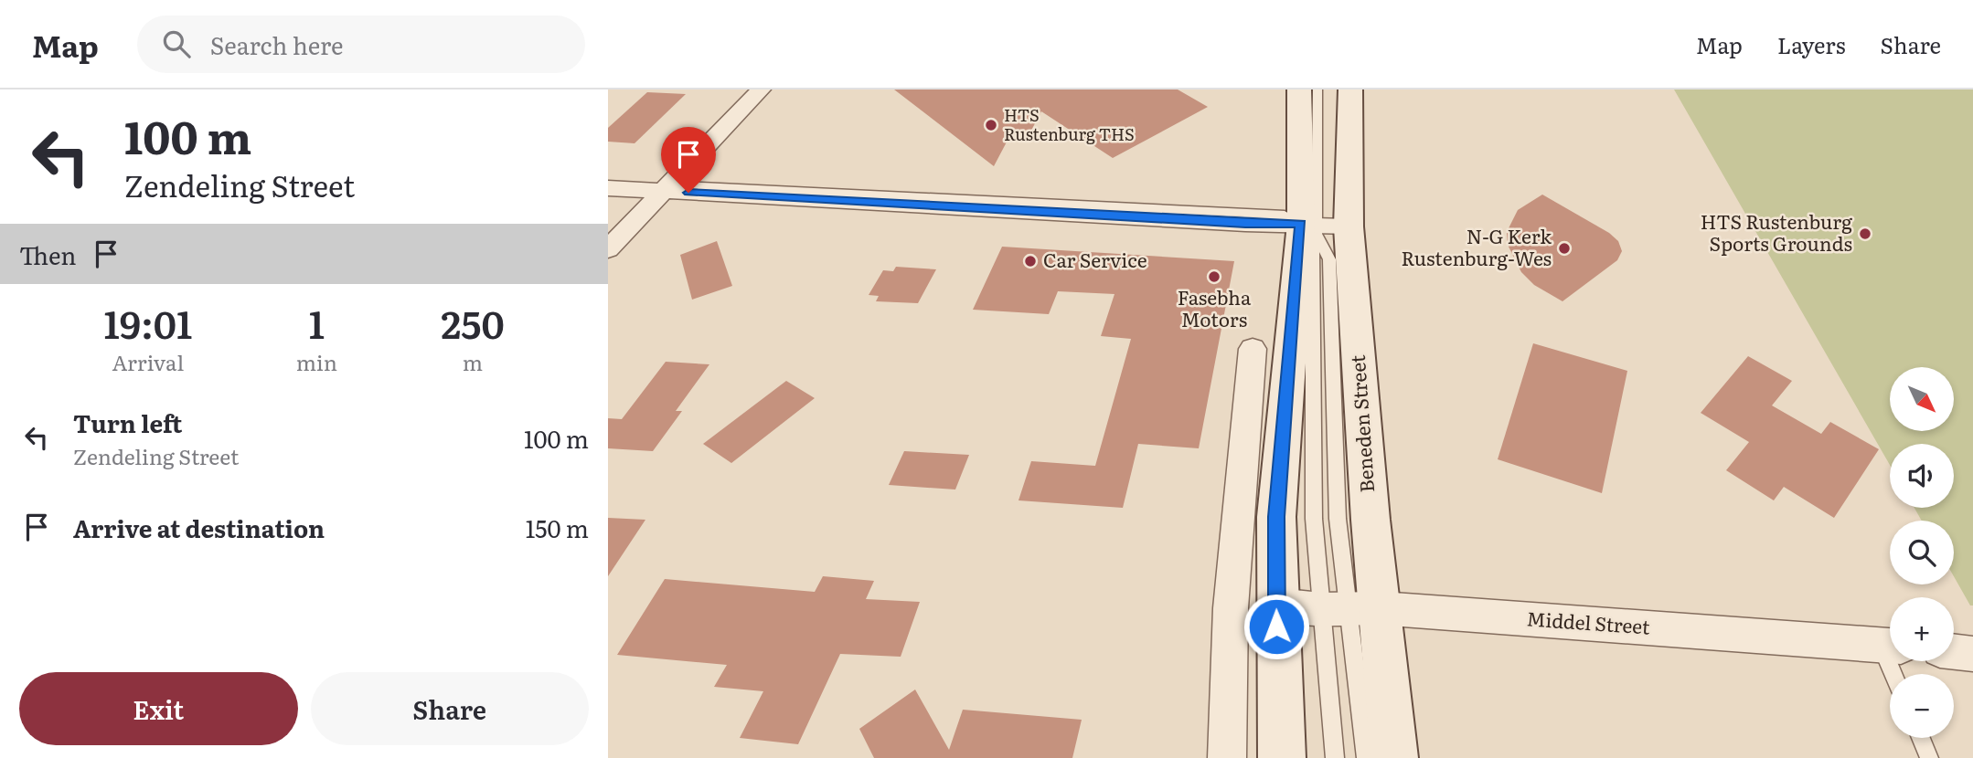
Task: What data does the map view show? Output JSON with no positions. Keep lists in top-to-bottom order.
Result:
{
  "streets": {
    "main road": ["Beneden Street"],
    "street": ["Middel Street"]
  },
  "crossings": [
    ["Beneden Street", "Middel Street"]
  ],
  "places": [
    "HTS Rustenburg THS",
    "HTS Rustenburg Sports Grounds",
    "N-G Kerk Rustenburg-Wes",
    "Car Service",
    "Fasebha Motors"
  ],
  "north": "bottom right",
  "page": {
    "header": "Map",
    "search": "Search here",
    "nav": ["Map", "Layers", "Share"],
    "turn": ["100 m", "Zendeling Street"],
    "then": "Then",
    "eta": [
      "19:01",
      "Arrival",
      "1",
      "min",
      "250",
      "m"
    ],
    "map_buttons": ["+", "−"],
    "list": [
      {
        "name": "Turn left",
        "note": "Zendeling Street",
        "value": "100 m"
      },
      {
        "name": "Arrive at destination",
        "value": "150 m"
      }
    ],
    "buttons": ["Exit", "Share"]
  }
}
